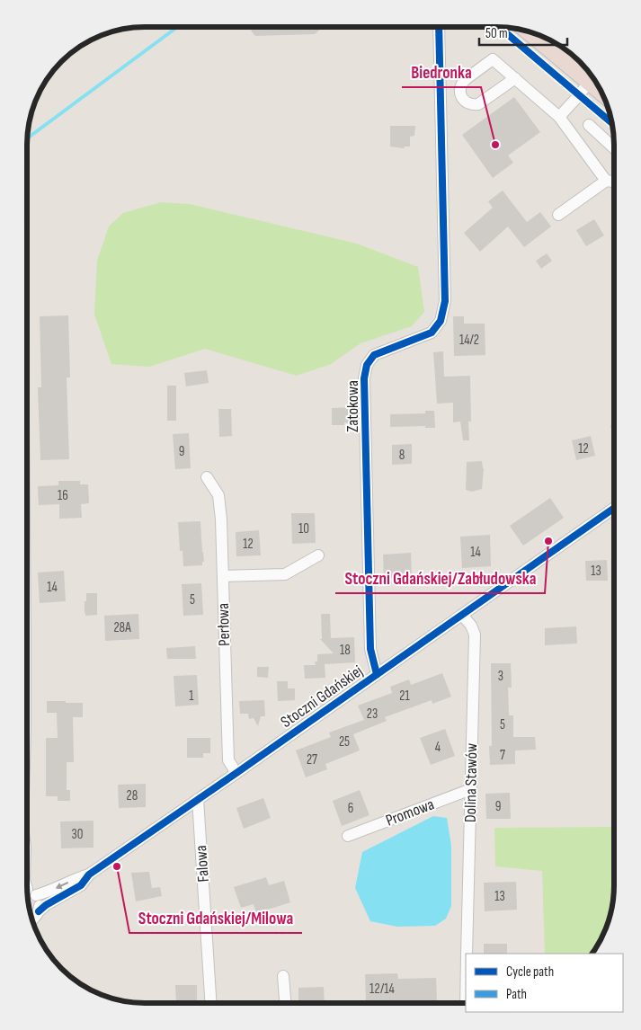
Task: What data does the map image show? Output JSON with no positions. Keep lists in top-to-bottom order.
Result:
{
  "streets": {
    "street": [
      "Zatokowa",
      "Perłowa",
      "Stoczni Gdańskiej",
      "Dolina Stawów",
      "Promowa",
      "Falowa"
    ]
  },
  "crossings": [
    ["Zatokowa", "Stoczni Gdańskiej"],
    ["Perłowa", "Stoczni Gdańskiej"],
    ["Stoczni Gdańskiej", "Dolina Stawów"],
    ["Stoczni Gdańskiej", "Falowa"],
    ["Dolina Stawów", "Promowa"]
  ],
  "places": ["Biedronka", "Stoczni Gdańskiej/Zabłudowska", "Stoczni Gdańskiej/Milowa"],
  "house_numbers": [
    "14/2",
    "12",
    "9",
    "8",
    "16",
    "10",
    "12",
    "14",
    "13",
    "14",
    "5",
    "28A",
    "18",
    "3",
    "1",
    "21",
    "23",
    "5",
    "25",
    "4",
    "7",
    "27",
    "28",
    "9",
    "6",
    "30",
    "13",
    "12/14"
  ],
  "legend": ["Cycle path", "Path"],
  "scale_bar": "50 m"
}
